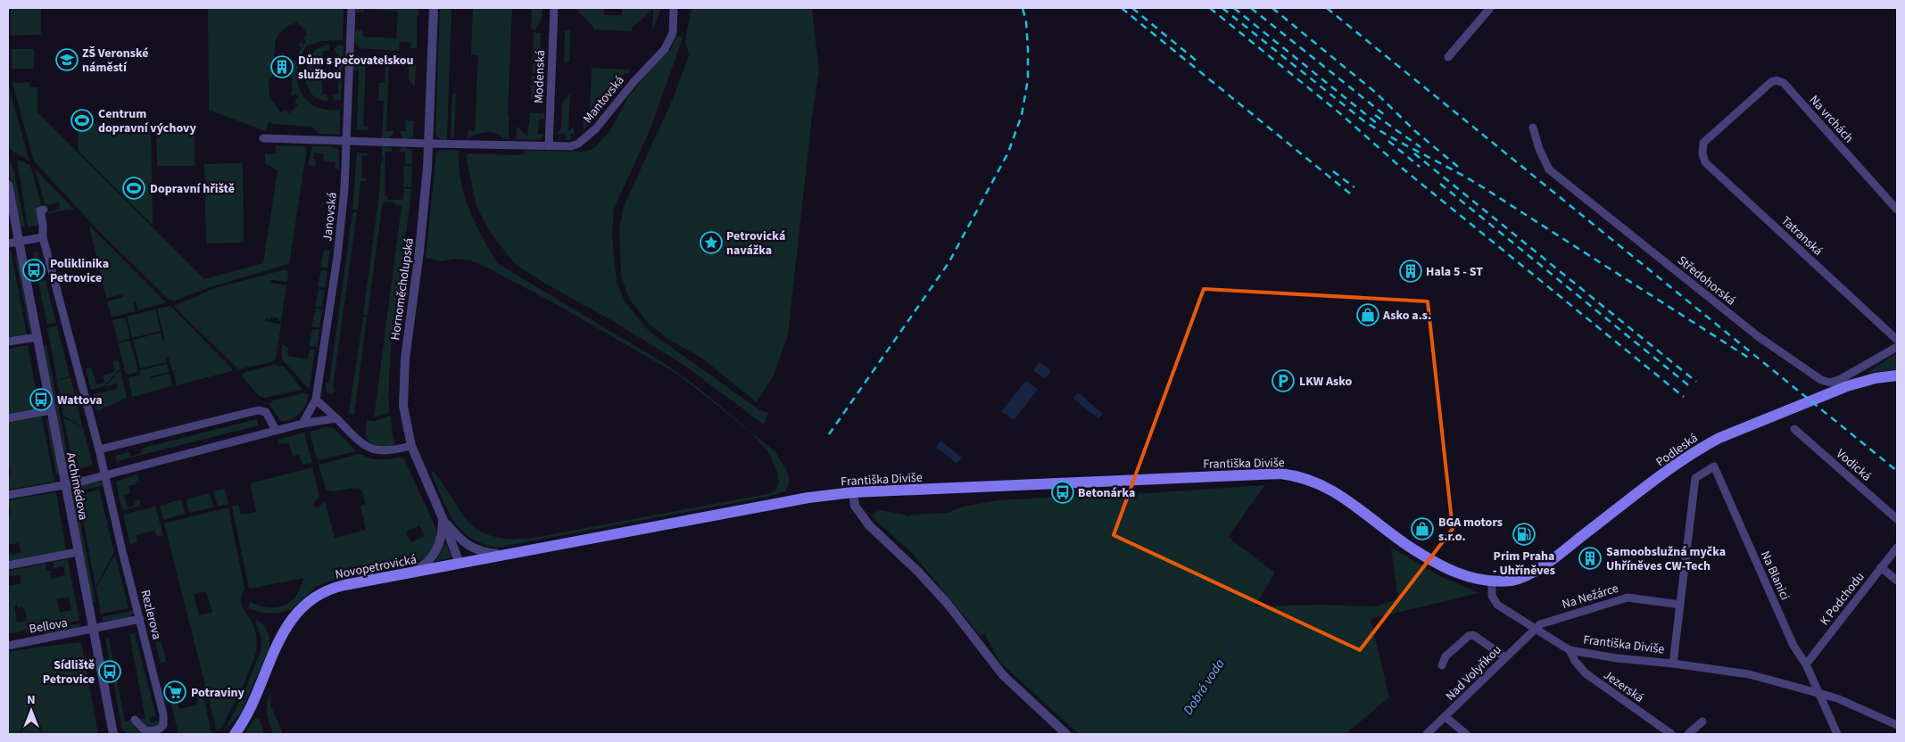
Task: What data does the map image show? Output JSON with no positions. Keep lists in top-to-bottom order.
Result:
{
  "streets": {
    "main road": ["Podleská", "Františka Diviše", "Novopetrovická"],
    "street": [
      "Modenská",
      "Mantovská",
      "Na vrchách",
      "Janovská",
      "Tatranská",
      "Středohorská",
      "Hornoměcholupská",
      "Vodická",
      "Archimédova",
      "Na Blanici",
      "Na Nežárce",
      "K Podchodu",
      "Rezlerova",
      "Bellova",
      "Nad Volyňkou",
      "Jezerská"
    ]
  },
  "crossings": [
    ["Modenská", "Mantovská"],
    ["Mantovská", "Janovská"],
    ["Mantovská", "Hornoměcholupská"],
    ["Na vrchách", "Tatranská"],
    ["Hornoměcholupská", "Novopetrovická"],
    ["Podleská", "Františka Diviše"],
    ["Františka Diviše", "Novopetrovická"],
    ["Františka Diviše", "Na Blanici"],
    ["Františka Diviše", "Na Nežárce"],
    ["Františka Diviše", "Nad Volyňkou"],
    ["Františka Diviše", "Jezerská"],
    ["Archimédova", "Bellova"],
    ["Na Blanici", "Na Nežárce"],
    ["Na Blanici", "K Podchodu"],
    ["Na Nežárce", "Nad Volyňkou"],
    ["Rezlerova", "Bellova"]
  ],
  "water": ["Dobrá voda"],
  "places": {
    "school or university": ["ZŠ Veronské náměstí"],
    "building": ["Dům s pečovatelskou službou", "Hala 5 - ST", "Samoobslužná myčka Uhříněves CW-Tech"],
    "sports": ["Centrum dopravní výchovy", "Dopravní hřiště"],
    "place": ["Petrovická navážka"],
    "bus stop": [
      "Poliklinika Petrovice",
      "Wattova",
      "Betonárka",
      "Sídliště Petrovice"
    ],
    "shop": ["Asko a.s.", "BGA motors s.r.o."],
    "parking": ["LKW Asko"],
    "fuel station": ["Prim Praha - Uhříněves"],
    "supermarket": ["Potraviny"]
  },
  "north": "top"
}
